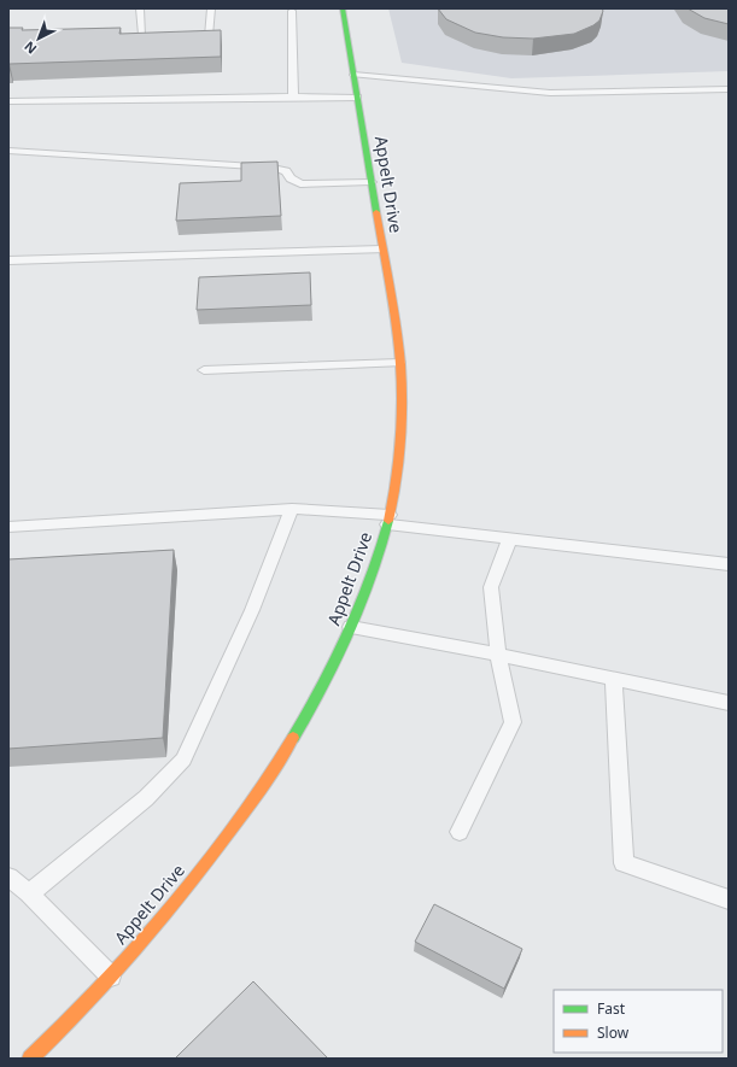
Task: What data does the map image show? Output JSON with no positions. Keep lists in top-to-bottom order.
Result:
{
  "streets": {
    "street": ["Appelt Drive"]
  },
  "legend": ["Fast", "Slow"],
  "north": "bottom left"
}
